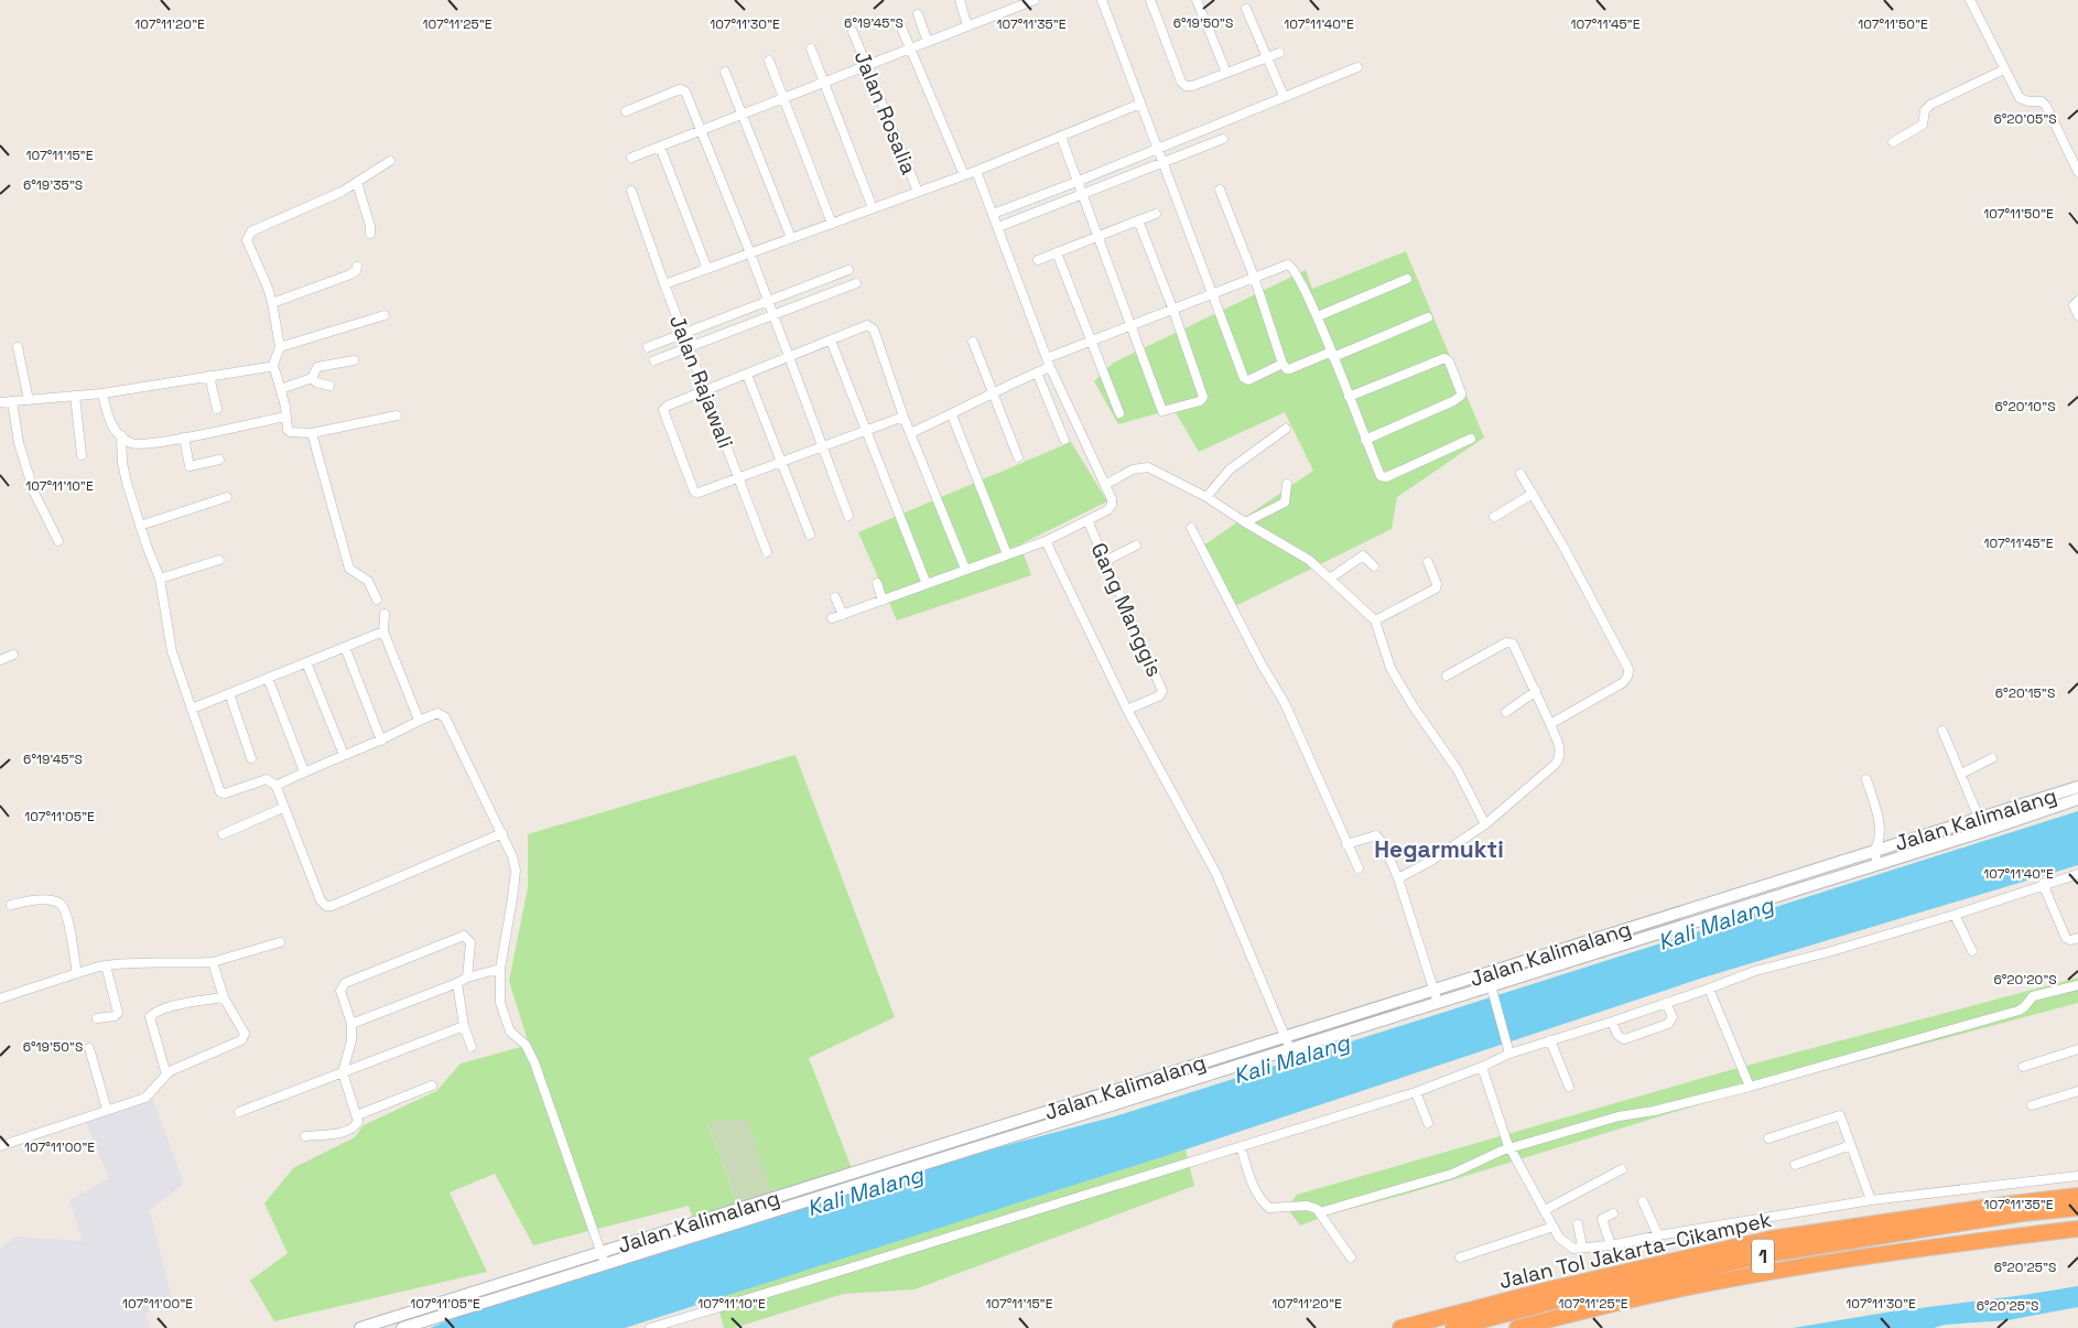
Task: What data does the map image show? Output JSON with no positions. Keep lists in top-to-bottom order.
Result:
{
  "streets": {
    "highway": ["Jalan Tol Jakarta–Cikampek", "1"],
    "main road": ["Jalan Kalimalang"],
    "street": ["Jalan Rosalia", "Jalan Rajawali", "Gang Manggis"]
  },
  "districts": ["Hegarmukti"],
  "water": ["Kali Malang"],
  "coordinates": [
    "6°19'45\"S",
    "6°19'50\"S",
    "107°11'20\"E",
    "107°11'25\"E",
    "107°11'30\"E",
    "107°11'40\"E",
    "107°11'35\"E",
    "107°11'45\"E",
    "107°11'50\"E",
    "6°20'05\"S",
    "107°11'15\"E",
    "6°19'35\"S",
    "6°20'10\"S",
    "107°11'10\"E",
    "6°20'15\"S",
    "107°11'05\"E",
    "6°20'20\"S",
    "107°11'00\"E",
    "6°20'25\"S"
  ]
}
